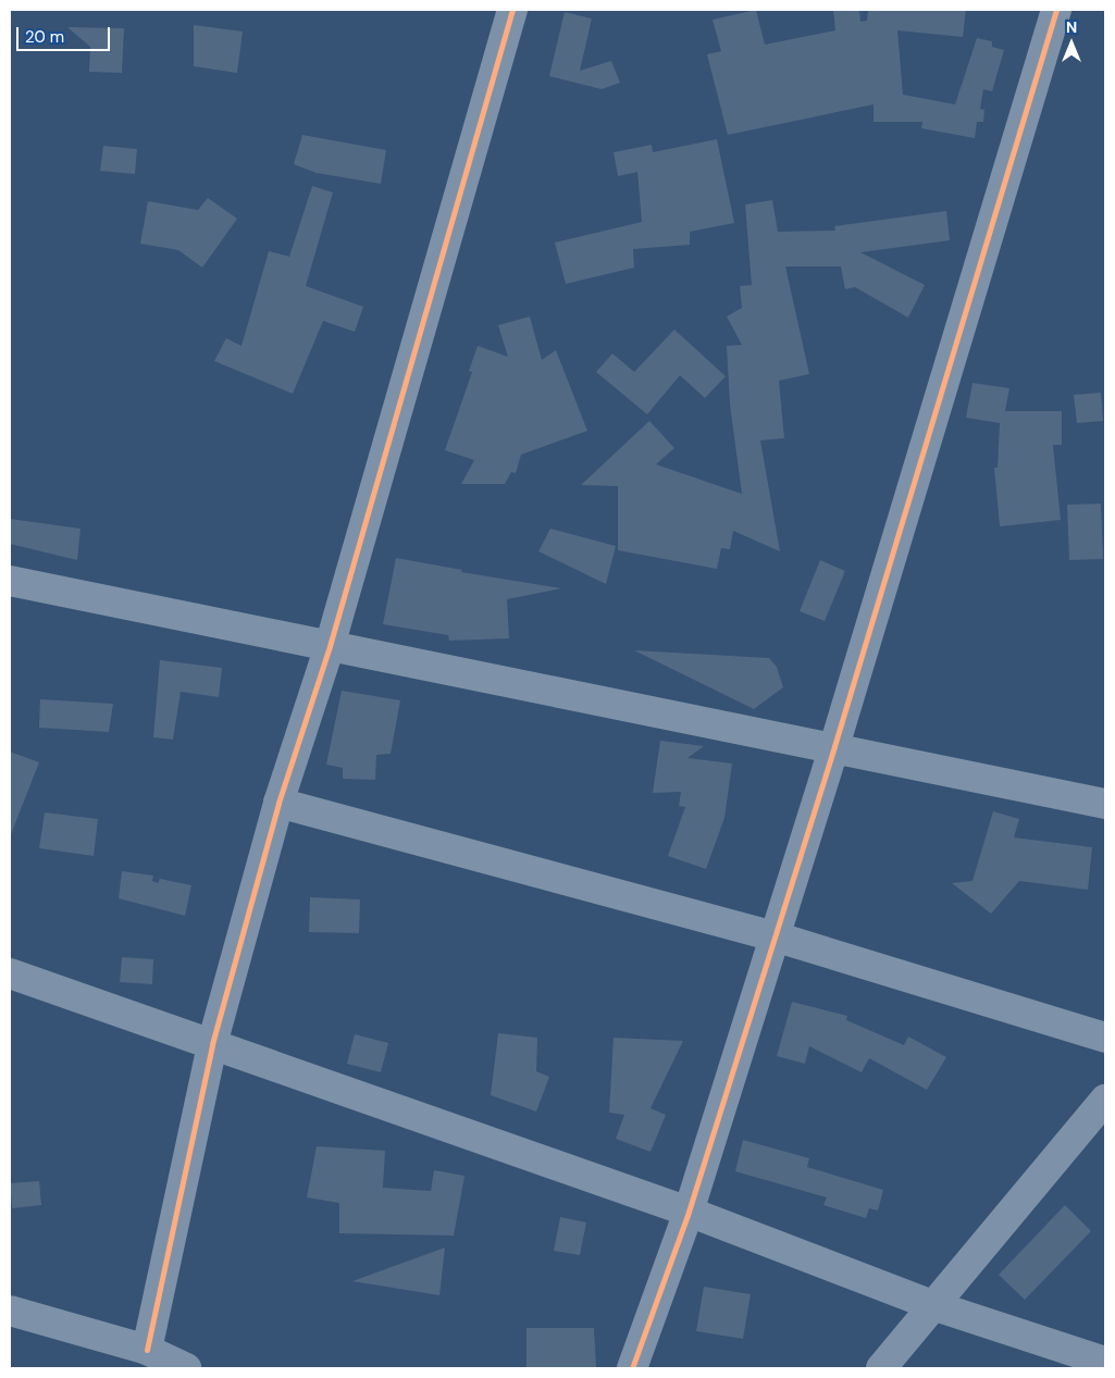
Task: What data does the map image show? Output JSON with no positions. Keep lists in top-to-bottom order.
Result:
{
  "scale_bar": "20 m",
  "north": "top"
}
